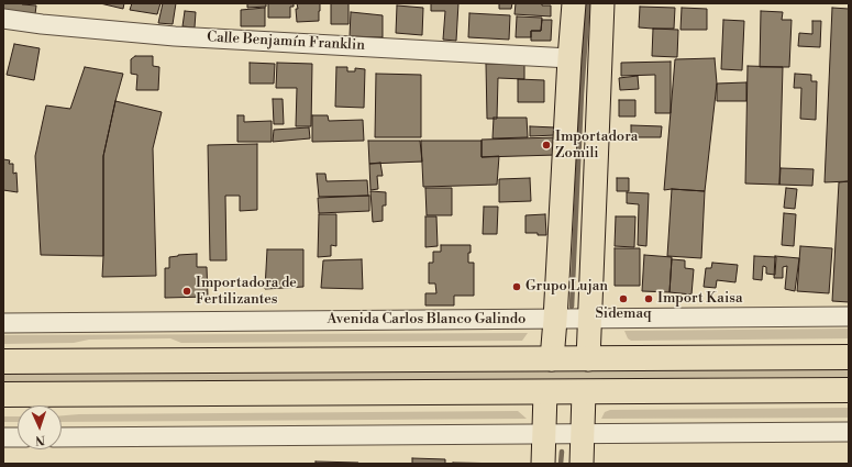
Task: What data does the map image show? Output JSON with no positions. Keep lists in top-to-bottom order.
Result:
{
  "streets": {
    "street": ["Calle Benjamín Franklin", "Avenida Carlos Blanco Galindo"]
  },
  "places": [
    "Importadora Zomili",
    "Grupo Lujan",
    "Importadora de Fertilizantes",
    "Sidemaq",
    "Import Kaisa"
  ],
  "north": "bottom"
}
